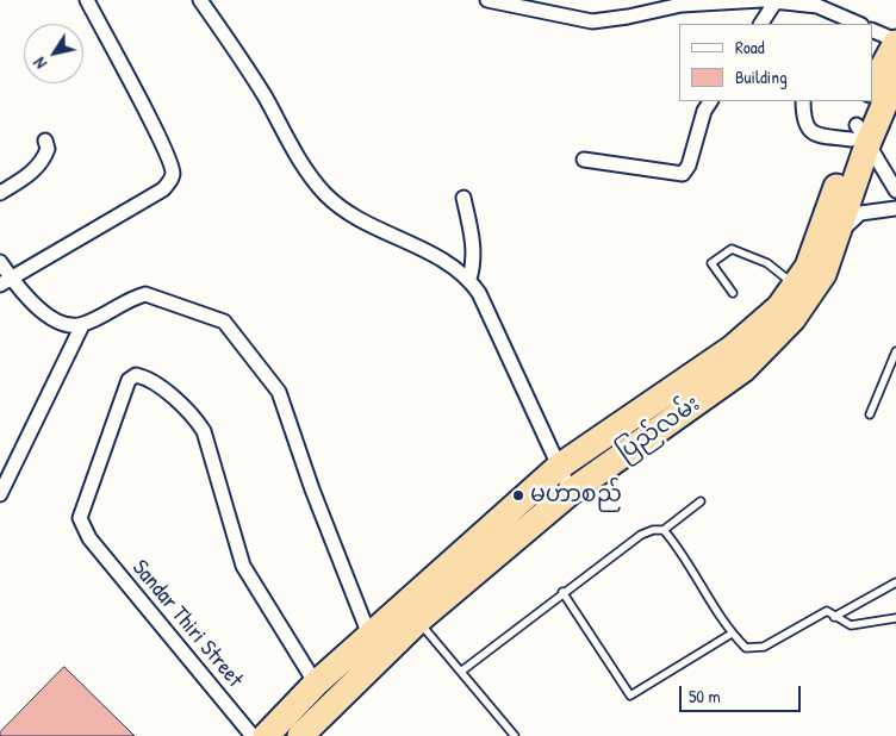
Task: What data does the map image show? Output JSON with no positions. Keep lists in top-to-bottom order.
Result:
{
  "streets": {
    "highway": ["ပြည်လမ်း"],
    "street": ["Sandar Thiri Street"]
  },
  "crossings": [
    ["ပြည်လမ်း", "Sandar Thiri Street"]
  ],
  "places": ["မဟာစည်"],
  "legend": ["Road", "Building"],
  "scale_bar": "50 m",
  "north": "bottom left"
}
